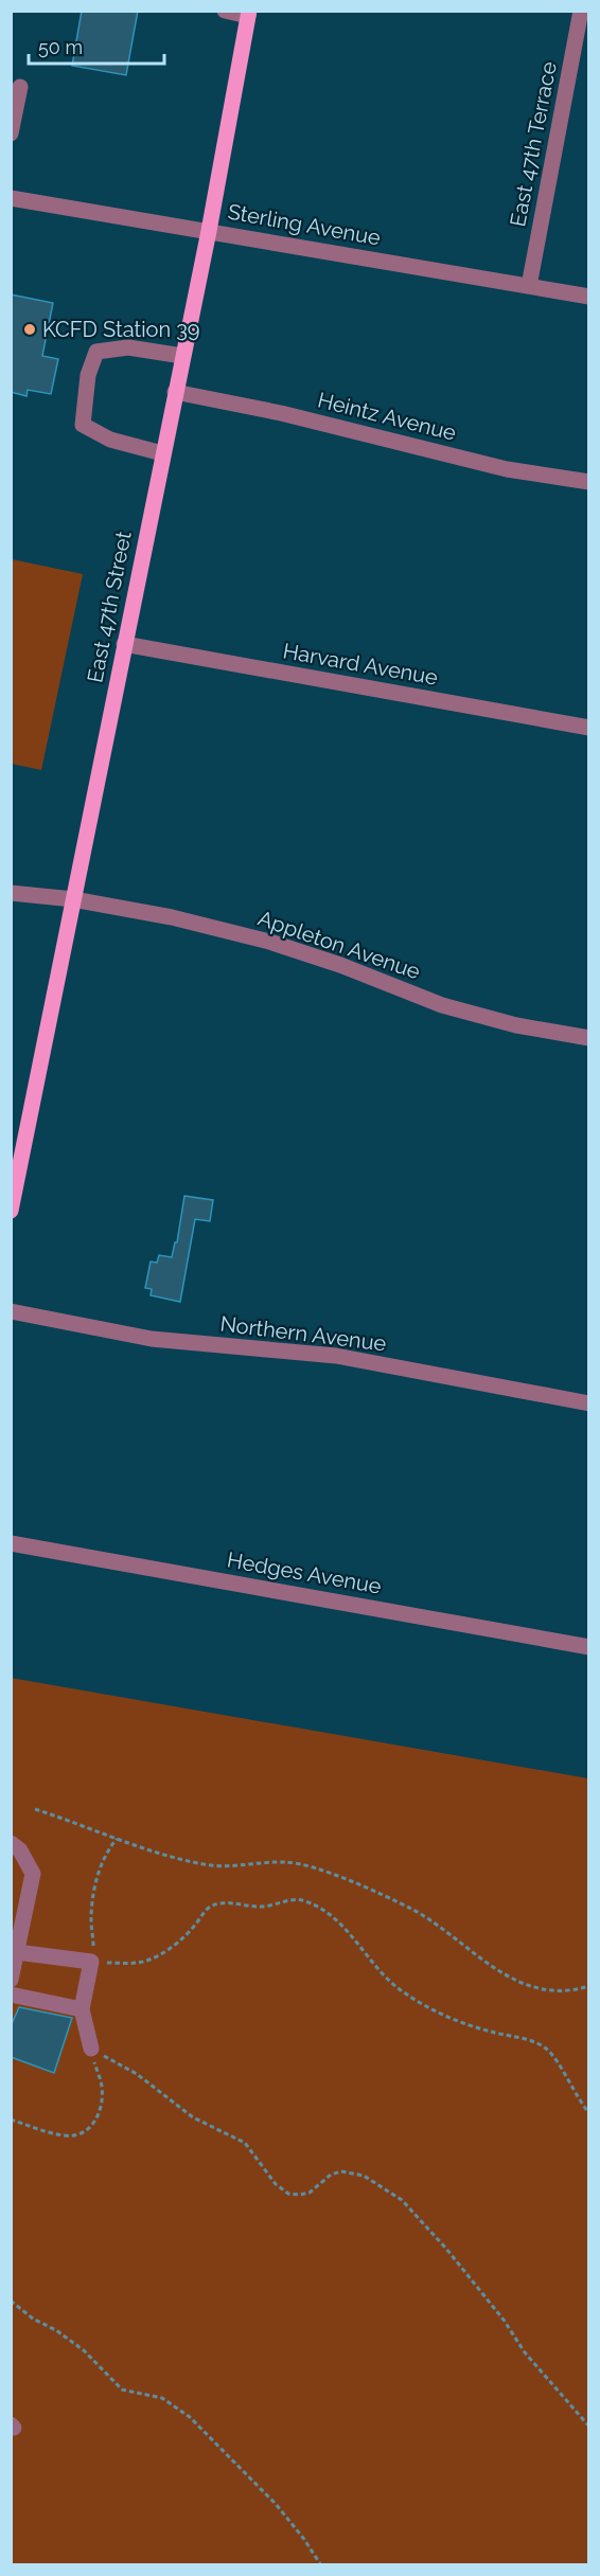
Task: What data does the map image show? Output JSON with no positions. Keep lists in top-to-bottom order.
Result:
{
  "streets": {
    "main road": ["East 47th Street"],
    "street": [
      "East 47th Terrace",
      "Sterling Avenue",
      "Heintz Avenue",
      "Harvard Avenue",
      "Appleton Avenue",
      "Northern Avenue",
      "Hedges Avenue"
    ]
  },
  "crossings": [
    ["East 47th Terrace", "Sterling Avenue"],
    ["Sterling Avenue", "East 47th Street"],
    ["Heintz Avenue", "East 47th Street"],
    ["East 47th Street", "Harvard Avenue"],
    ["East 47th Street", "Appleton Avenue"]
  ],
  "places": ["KCFD Station 39"],
  "scale_bar": "50 m"
}
